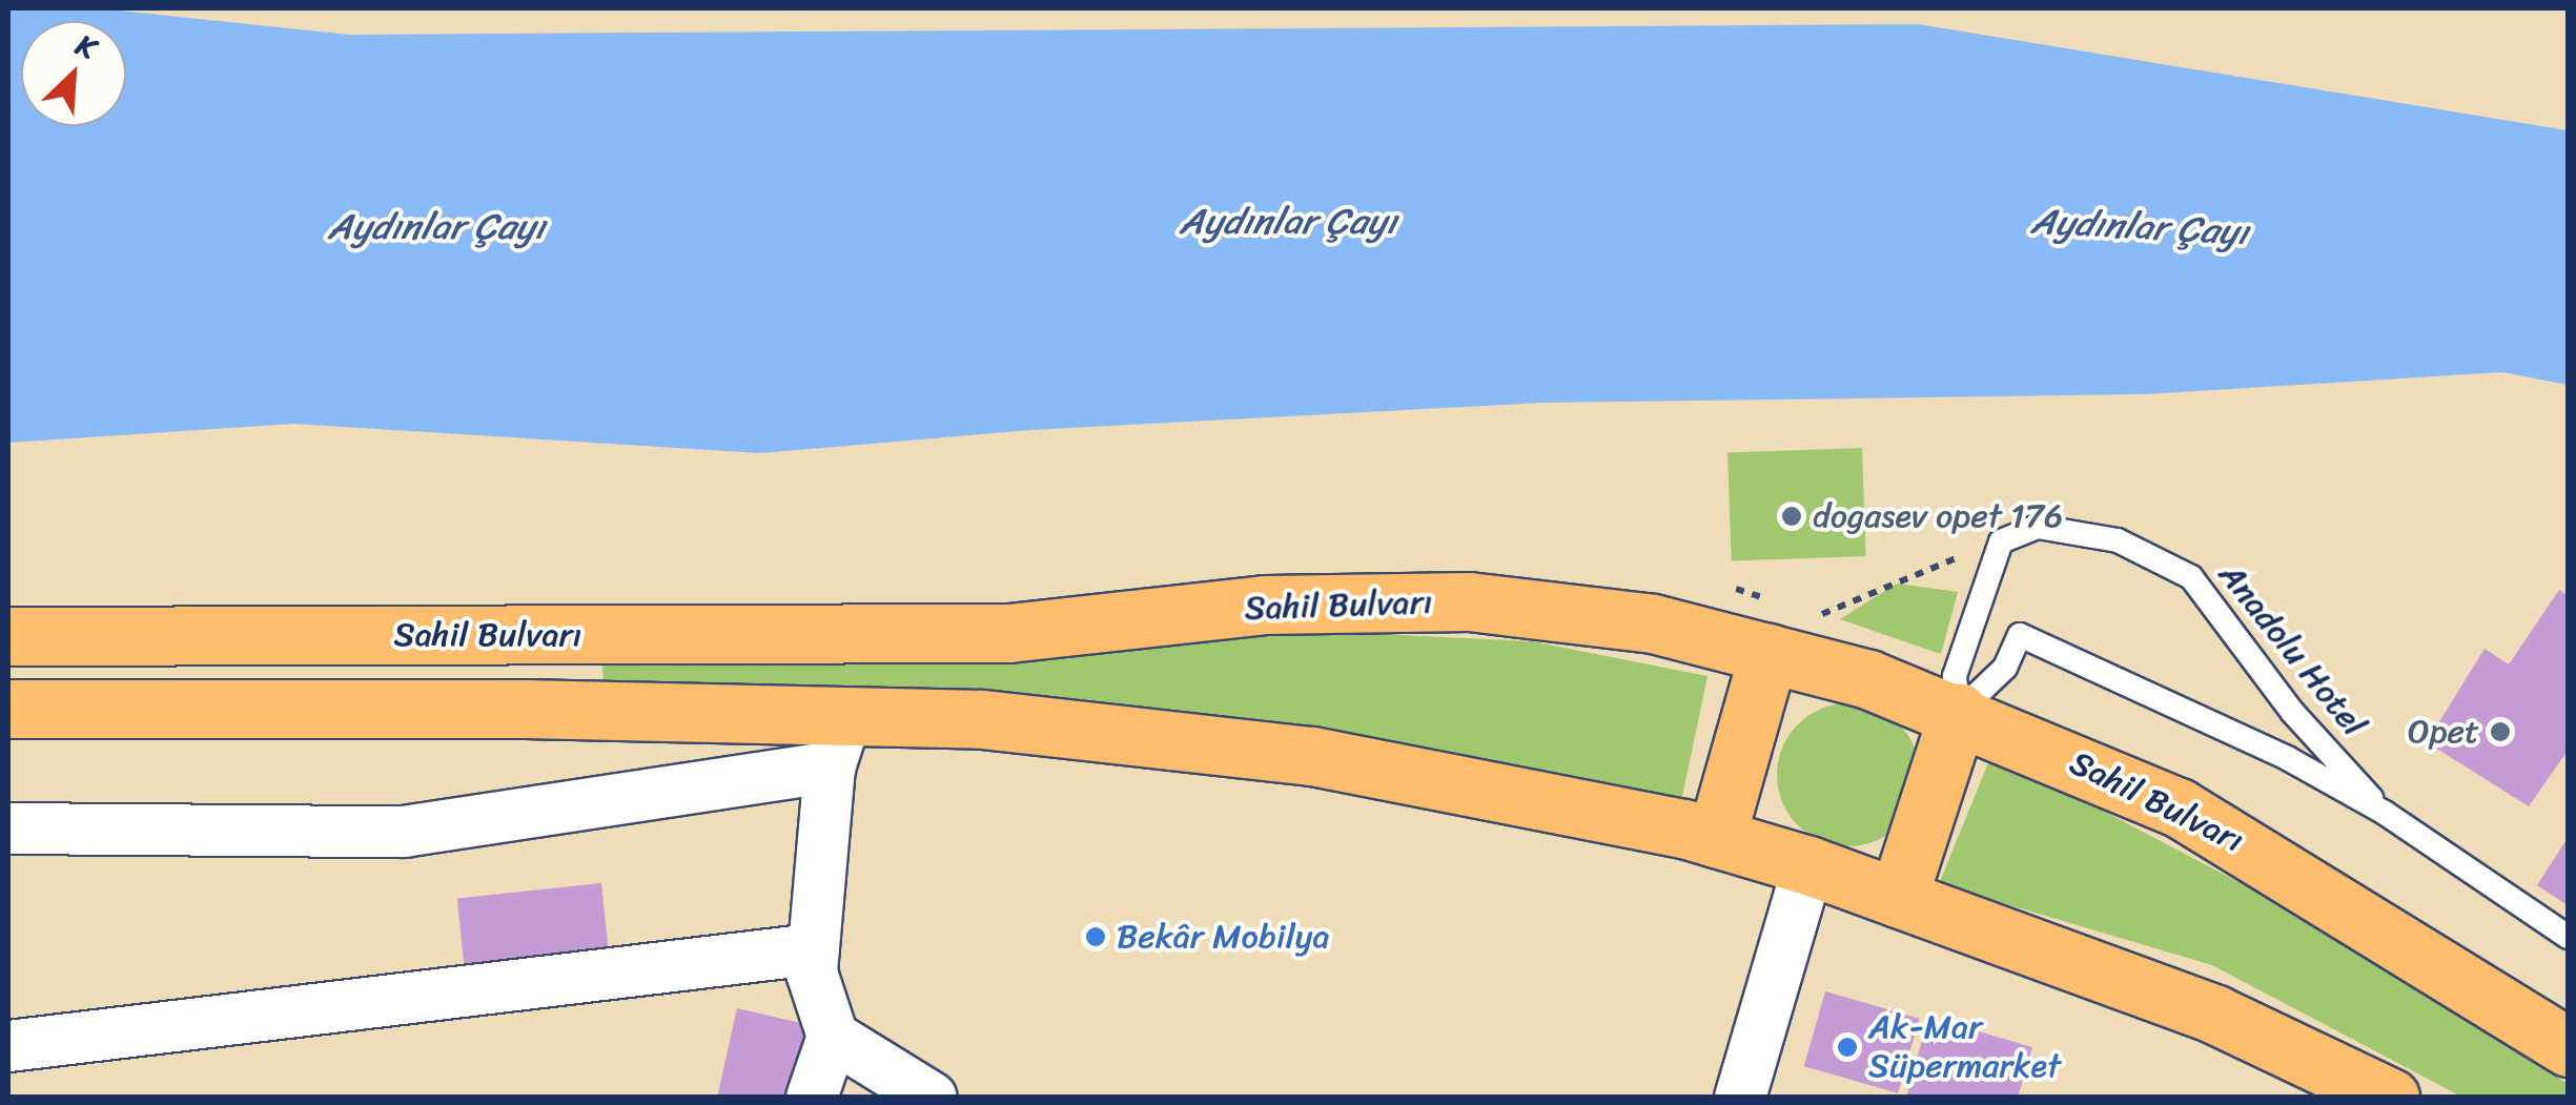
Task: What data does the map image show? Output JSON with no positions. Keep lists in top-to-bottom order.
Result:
{
  "streets": {
    "highway": ["Sahil Bulvarı"],
    "lane": ["Anadolu Hotel"]
  },
  "water": ["Aydınlar Çayı"],
  "places": [
    "dogasev opet 176",
    "Opet",
    "Bekâr Mobilya",
    "Ak-Mar Süpermarket"
  ],
  "north": "top right"
}
